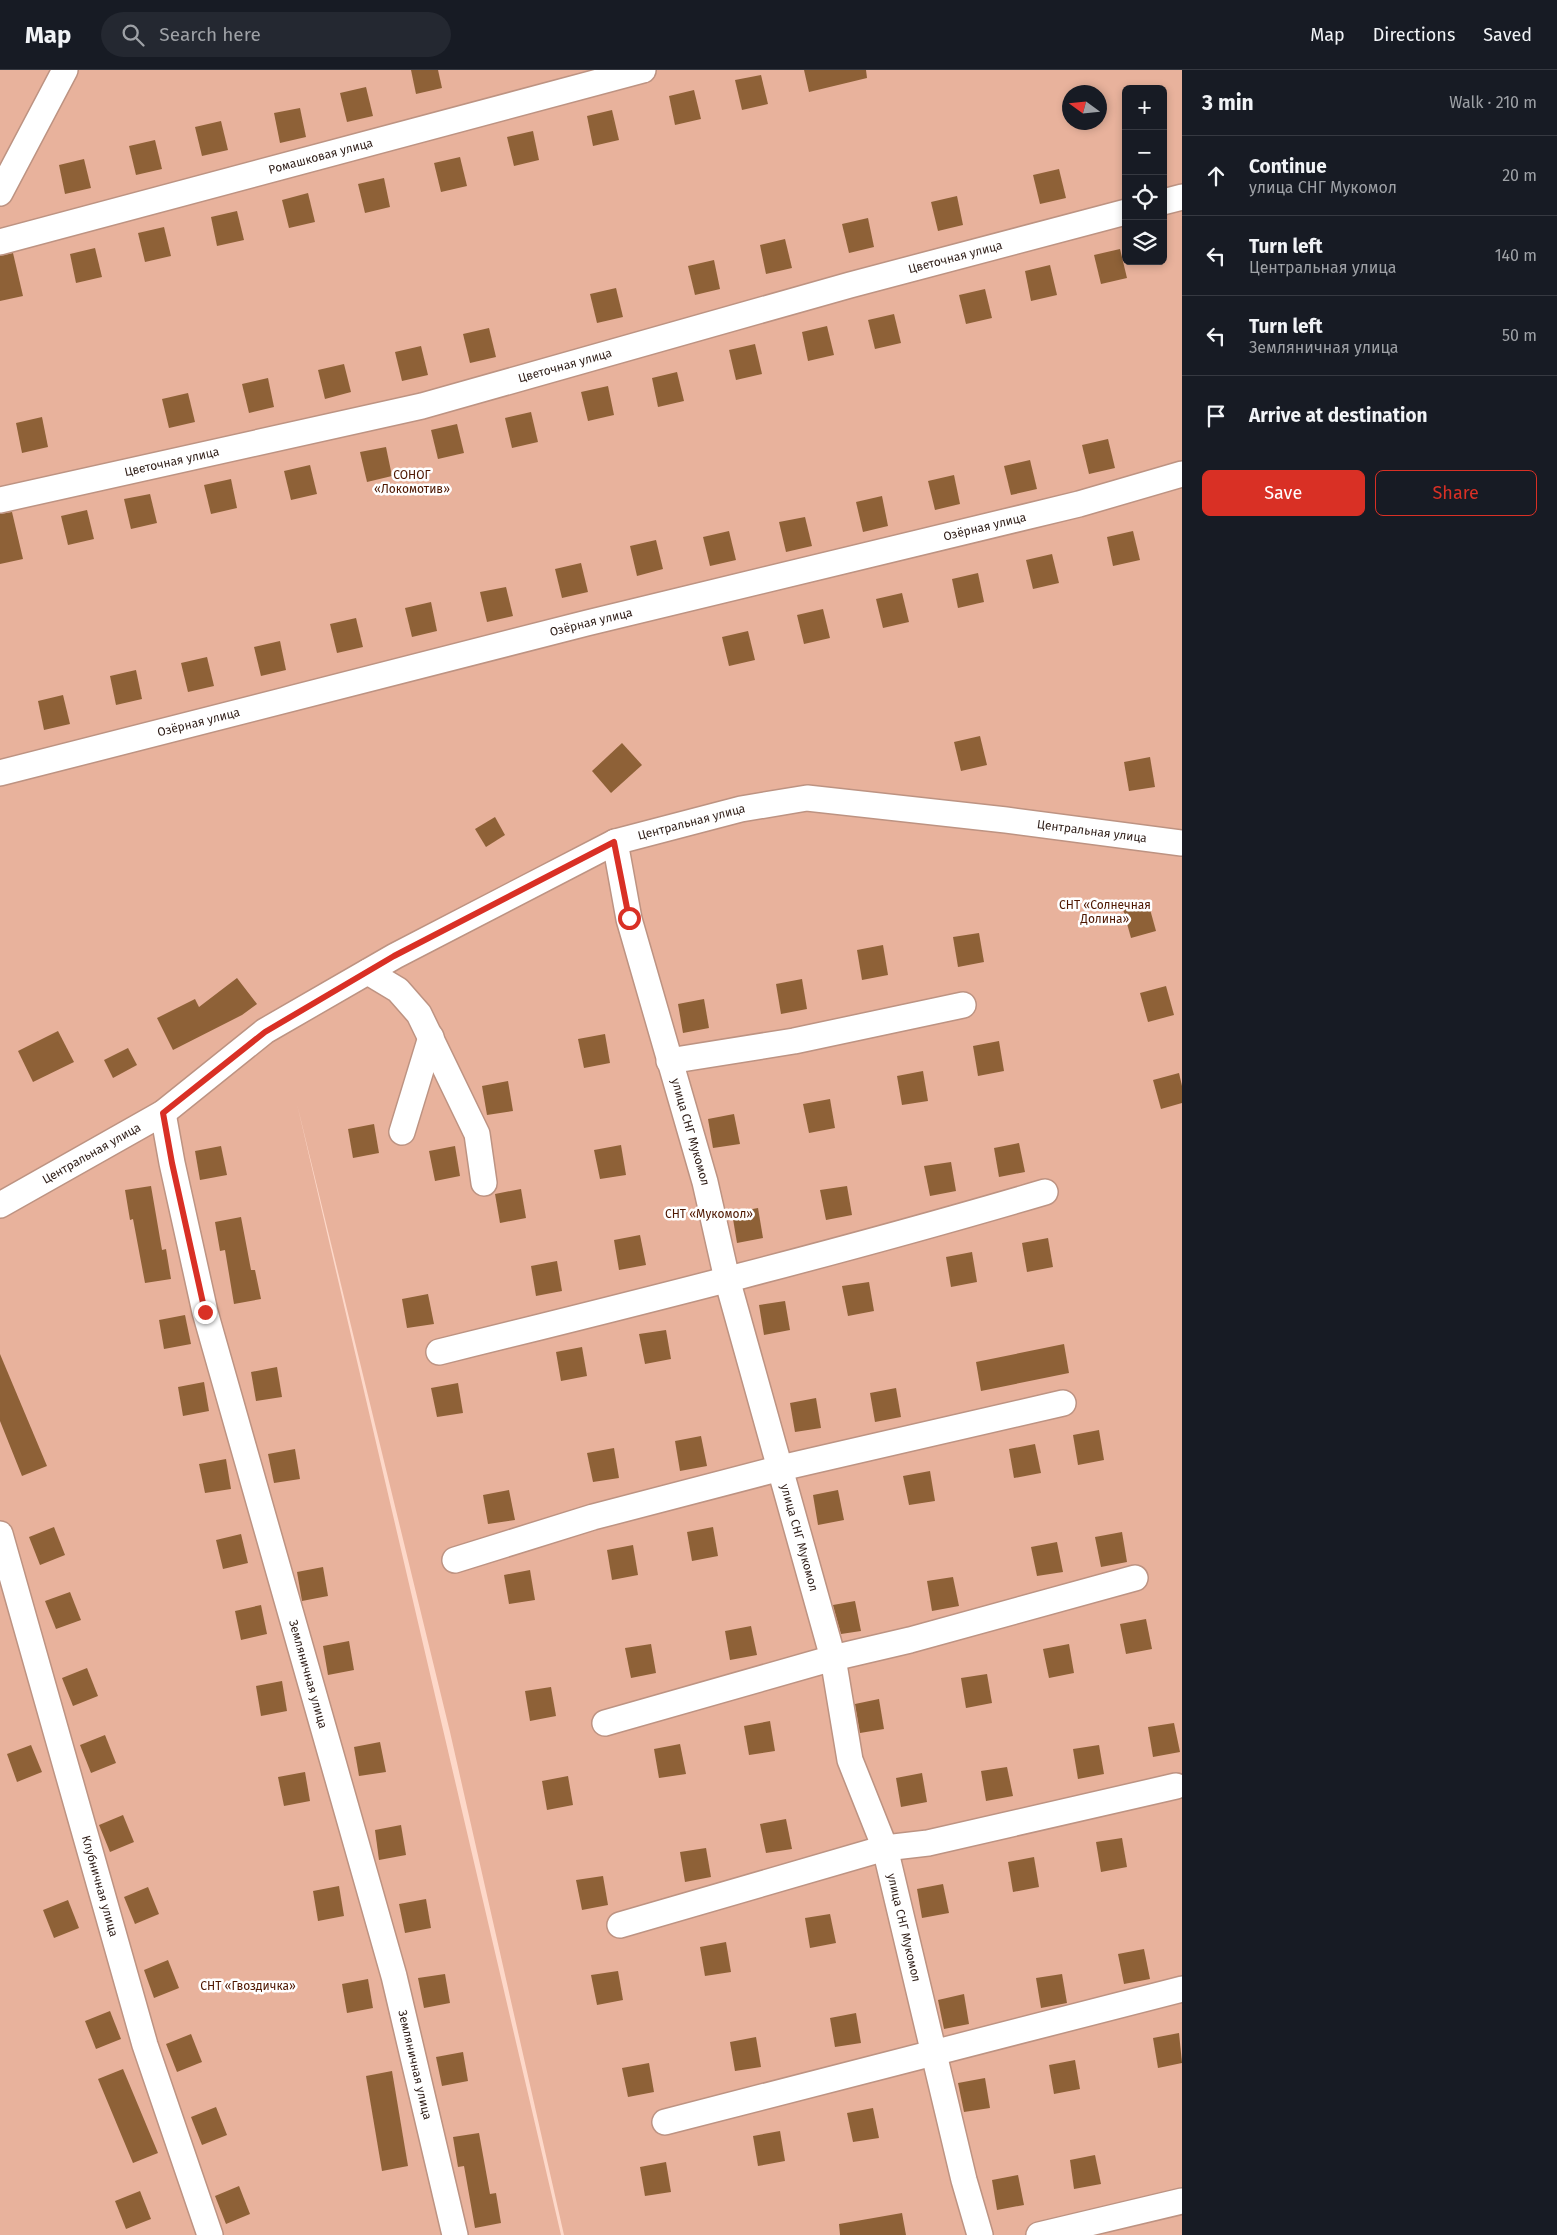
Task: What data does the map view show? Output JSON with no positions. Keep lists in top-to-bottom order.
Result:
{
  "streets": {
    "street": [
      "Ромашковая улица",
      "Цветочная улица",
      "Озёрная улица",
      "Центральная улица",
      "улица СНГ Мукомол",
      "Земляничная улица",
      "Клубничная улица"
    ]
  },
  "crossings": [
    ["Центральная улица", "улица СНГ Мукомол"],
    ["Центральная улица", "Земляничная улица"]
  ],
  "parks": [
    "СОНОГ «Локомотив»",
    "СНТ «Солнечная Долина»",
    "СНТ «Мукомол»",
    "СНТ «Гвоздичка»"
  ],
  "north": "left",
  "page": {
    "header": "Map",
    "search": "Search here",
    "nav": ["Map", "Directions", "Saved"],
    "heading": ["3 min", "Walk · 210 m"],
    "map_buttons": ["+", "−"],
    "list": [
      ["Continue", "улица СНГ Мукомол", "20 m"],
      ["Turn left", "Центральная улица", "140 m"],
      ["Turn left", "Земляничная улица", "50 m"],
      "Arrive at destination"
    ],
    "buttons": ["Save", "Share"]
  }
}
